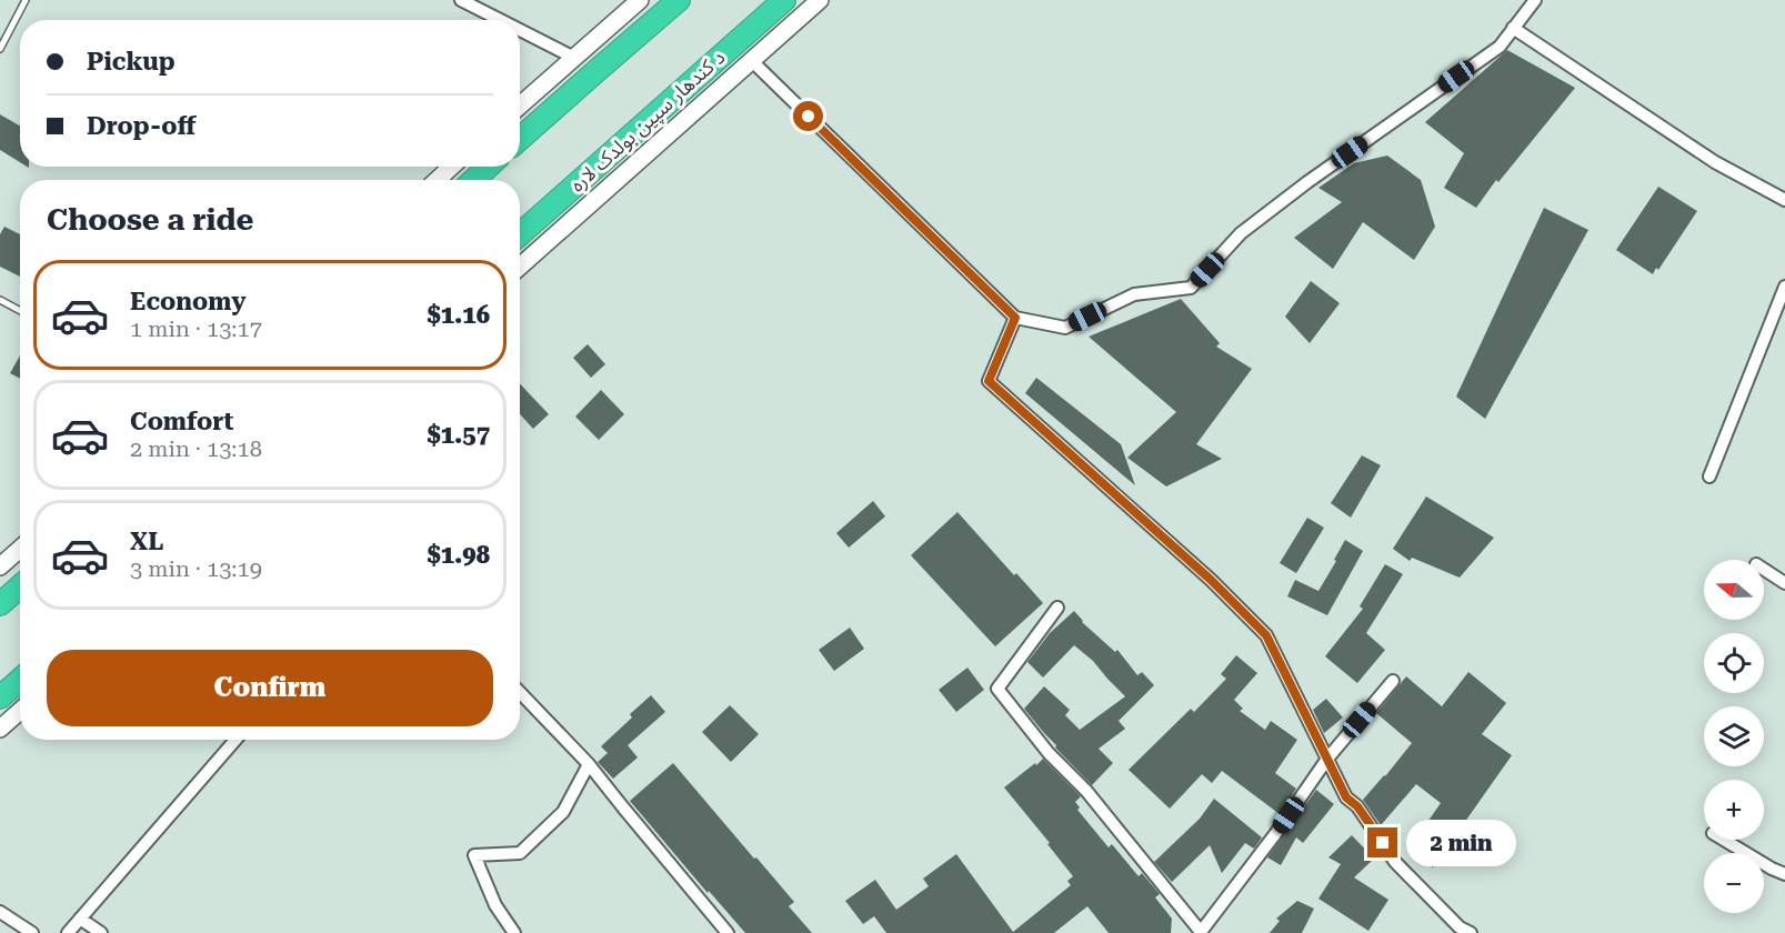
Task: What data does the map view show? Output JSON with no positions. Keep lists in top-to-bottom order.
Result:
{
  "streets": {
    "highway": ["د کندهار سپین بولدک لاره"]
  },
  "north": "left",
  "page": {
    "banner": ["Pickup", "Drop-off"],
    "heading": "Choose a ride",
    "list": [
      {
        "name": "Economy",
        "note": "1 min · 13:17",
        "value": "$1.16"
      },
      {
        "name": "Comfort",
        "note": "2 min · 13:18",
        "value": "$1.57"
      },
      {
        "name": "XL",
        "note": "3 min · 13:19",
        "value": "$1.98"
      }
    ],
    "map_buttons": ["+", "−"],
    "buttons": "Confirm",
    "bubble": "2 min"
  }
}
